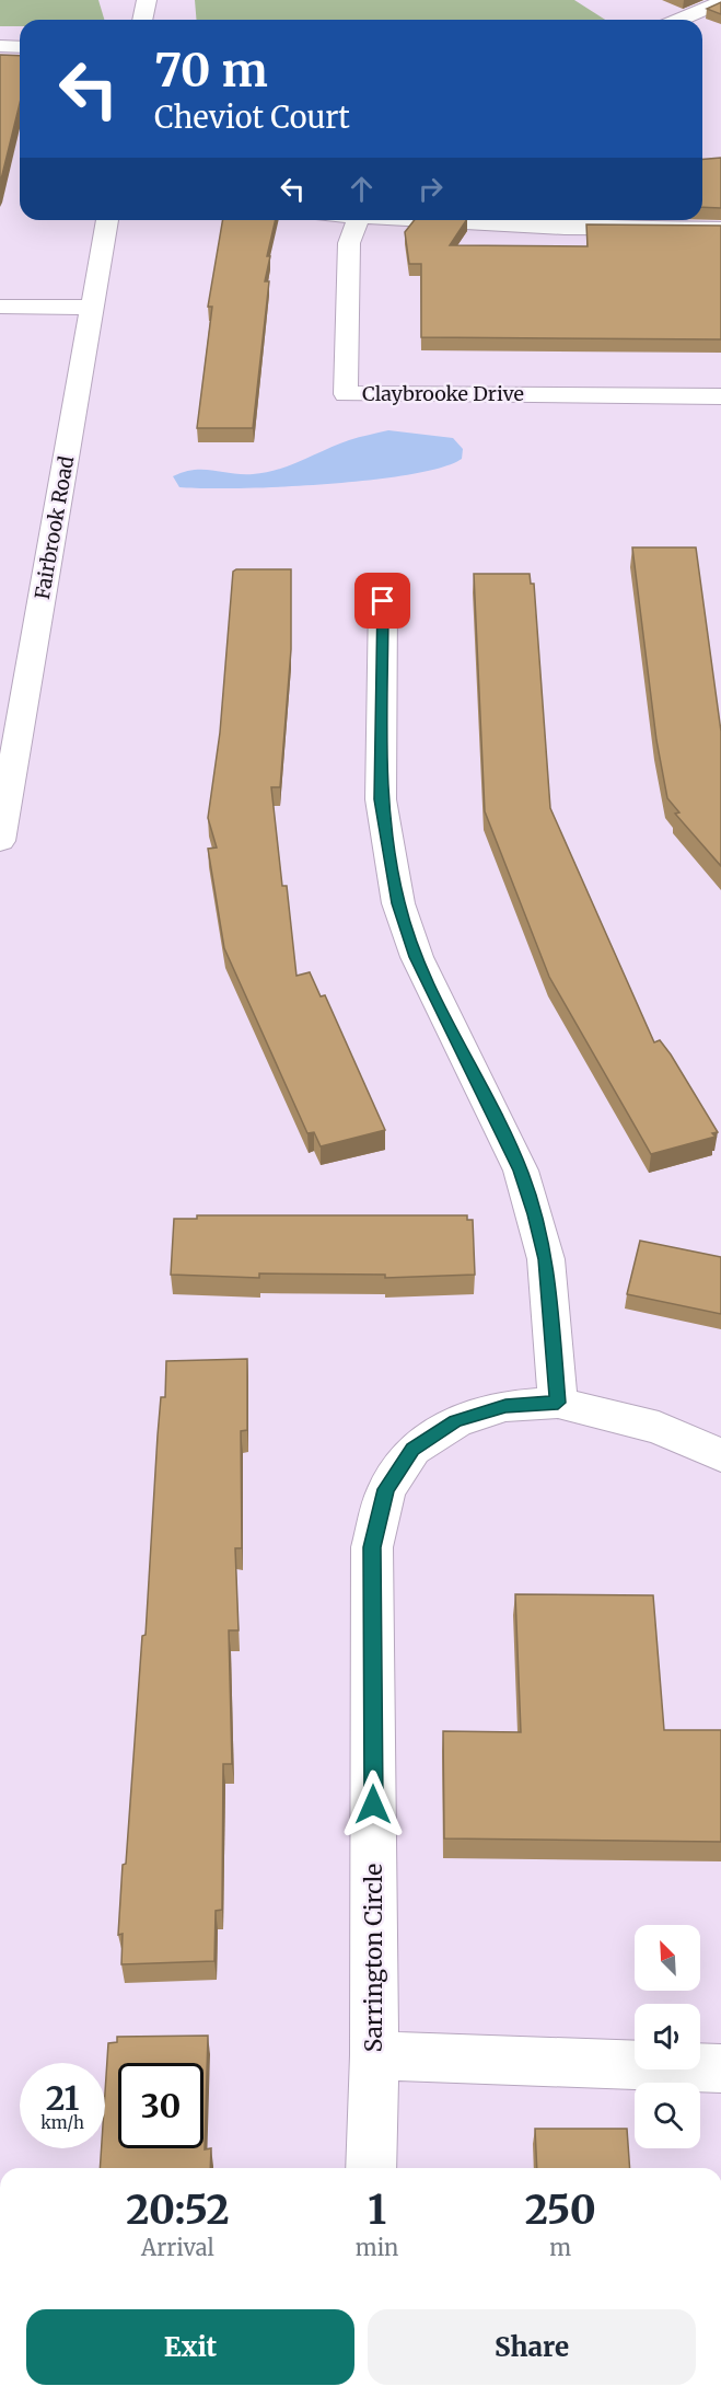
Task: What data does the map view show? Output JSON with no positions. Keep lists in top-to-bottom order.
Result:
{
  "streets": {
    "street": ["Claybrooke Drive", "Fairbrook Road", "Sarrington Circle"]
  },
  "north": "top left",
  "page": {
    "turn": ["70 m", "Cheviot Court"],
    "speed": "21 km/h",
    "limit": "30",
    "eta": [
      "20:52",
      "Arrival",
      "1",
      "min",
      "250",
      "m"
    ],
    "buttons": ["Exit", "Share"]
  }
}
